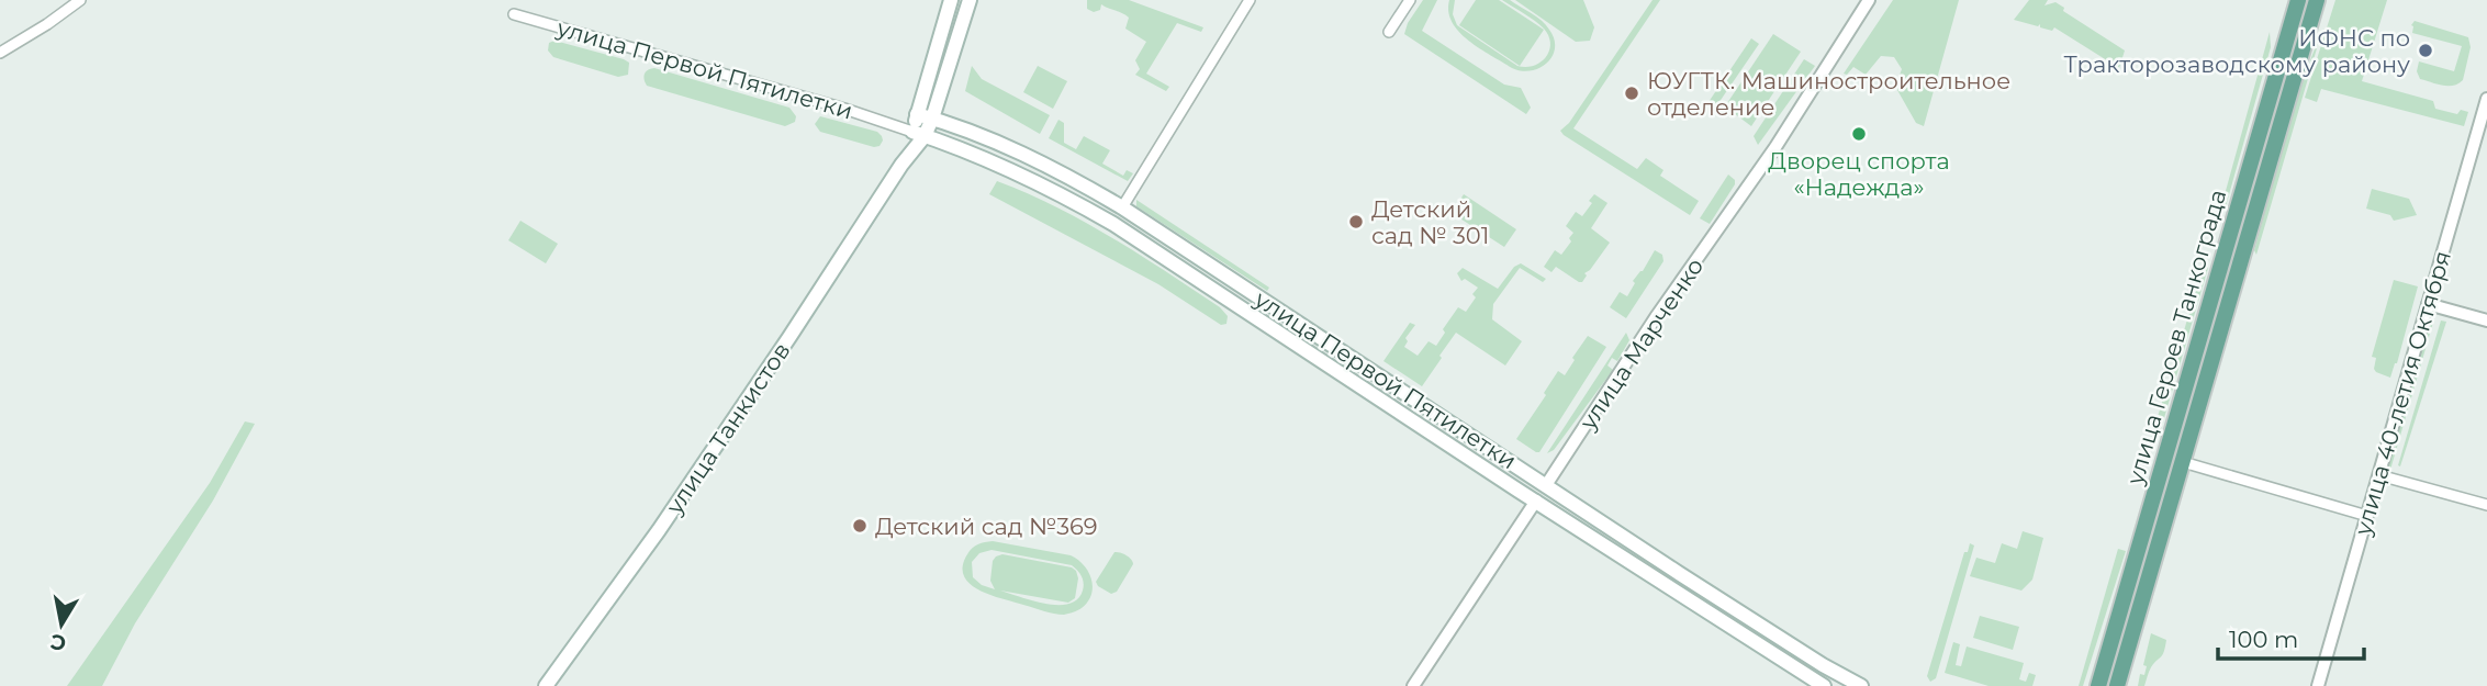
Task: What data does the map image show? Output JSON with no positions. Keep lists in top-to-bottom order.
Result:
{
  "streets": {
    "main road": [
      "улица Первой Пятилетки",
      "улица Героев Танкограда",
      "улица Марченко",
      "улица Танкистов"
    ],
    "street": ["улица 40-летия Октября"]
  },
  "crossings": [
    ["улица Первой Пятилетки", "улица Марченко"],
    ["улица Первой Пятилетки", "улица Танкистов"]
  ],
  "places": [
    "ИФНС по Тракторозаводскому району",
    "ЮУГТК. Машиностроительное отделение",
    "Дворец спорта «Надежда»",
    "Детский сад № 301",
    "Детский сад №369"
  ],
  "scale_bar": "100 m",
  "north": "bottom"
}
